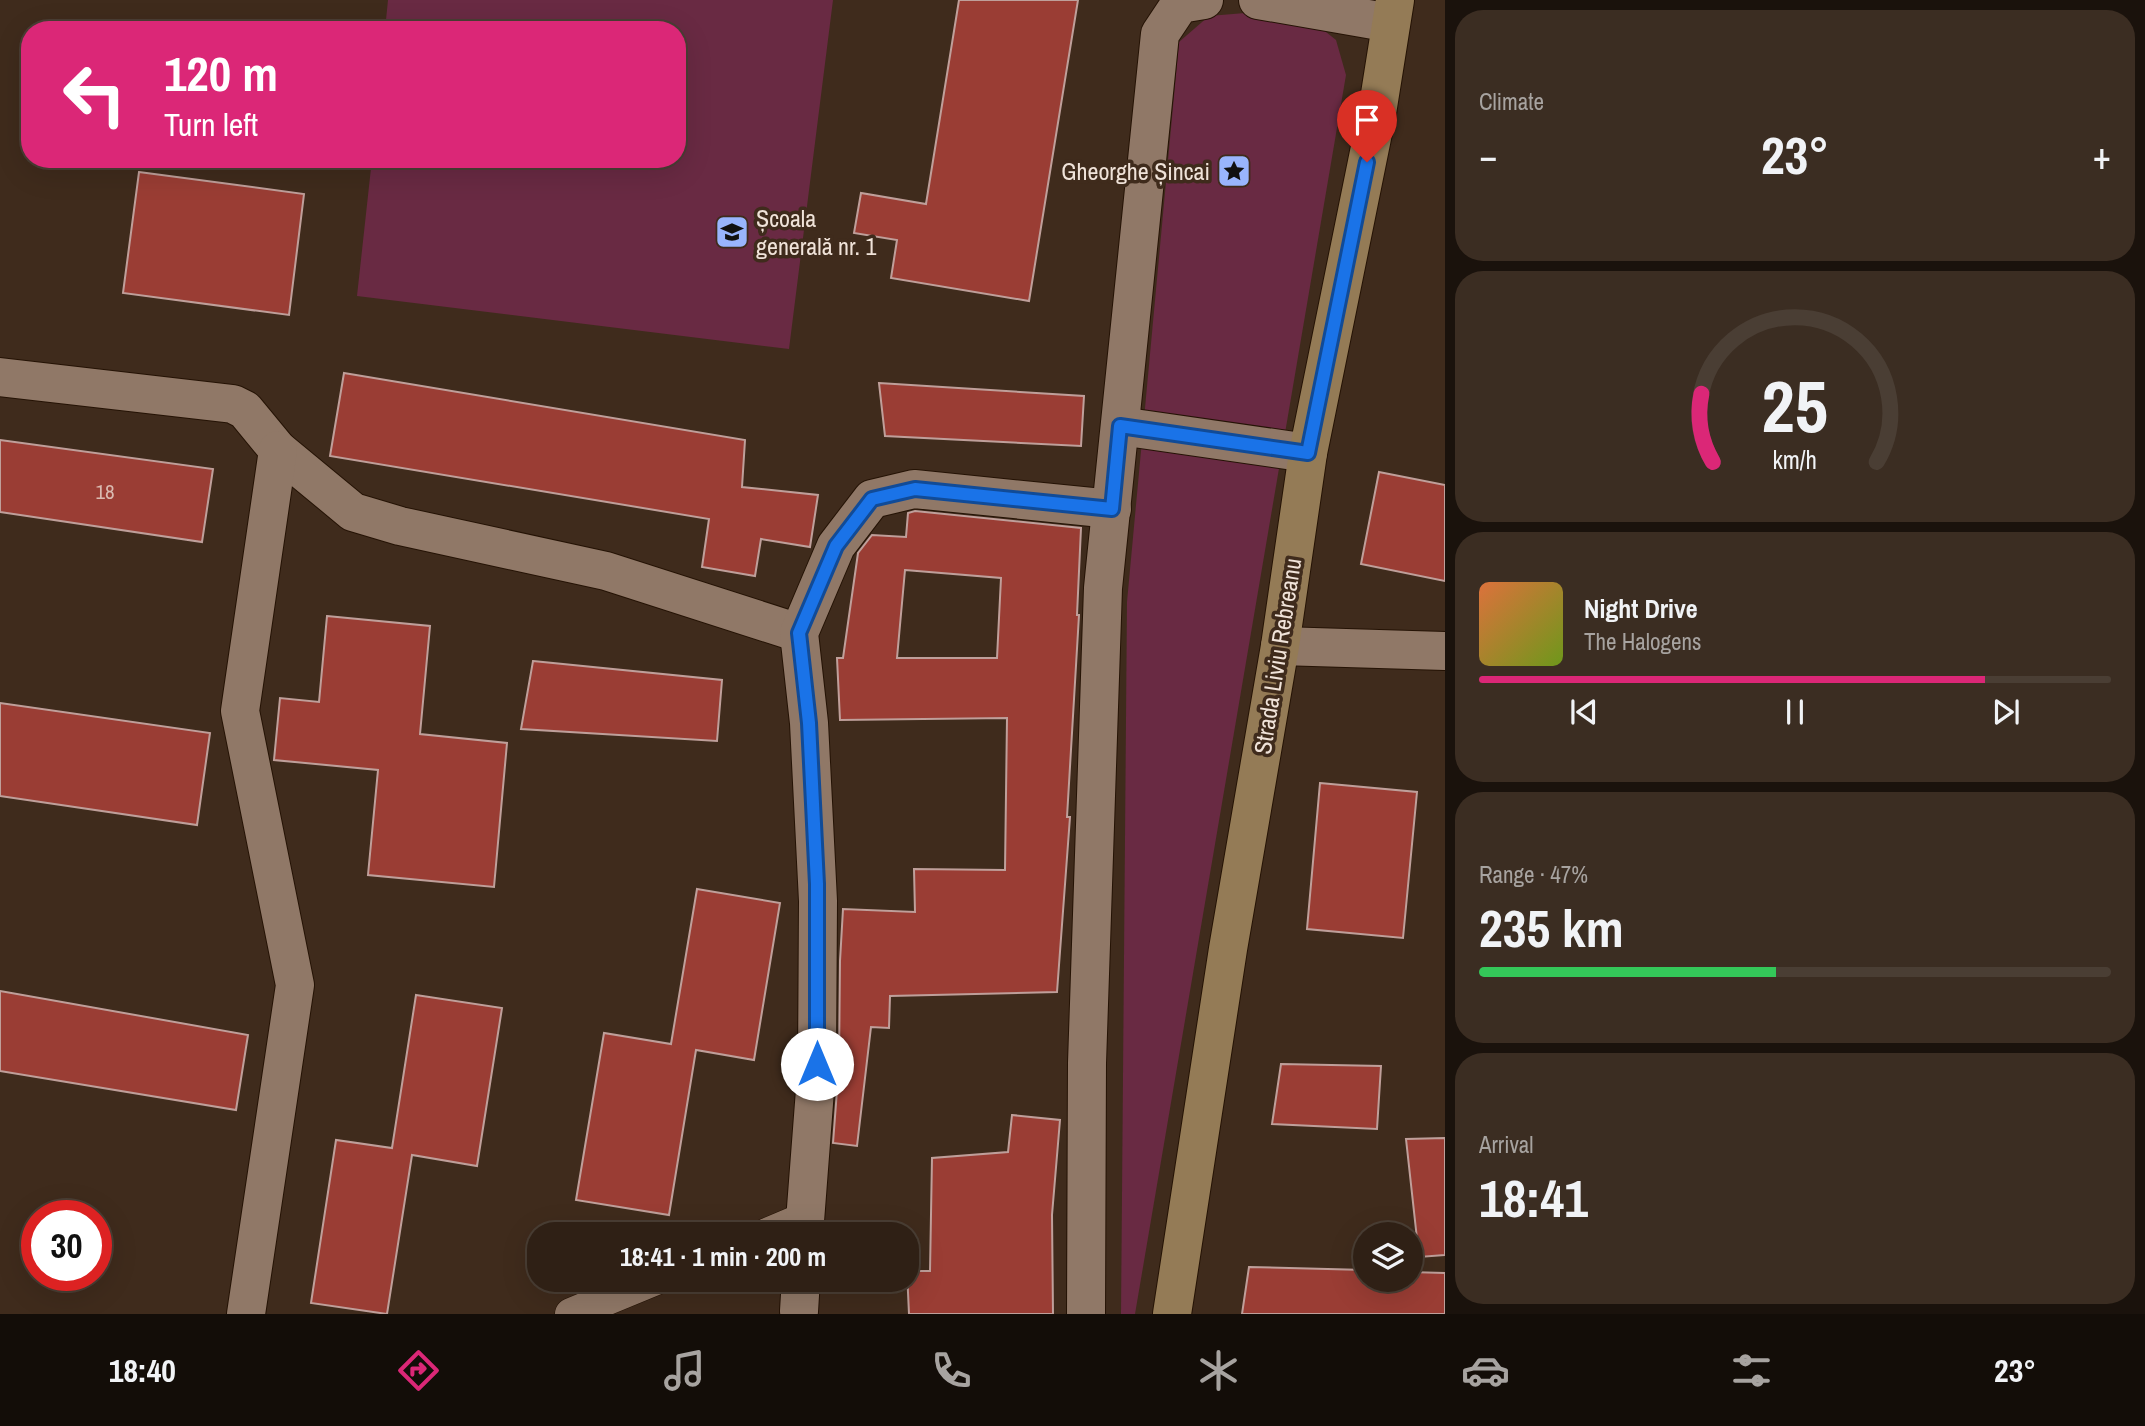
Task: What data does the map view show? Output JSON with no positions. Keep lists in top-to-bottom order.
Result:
{
  "streets": {
    "main road": ["Strada Liviu Rebreanu"]
  },
  "places": {
    "place": ["Gheorghe Șincai"],
    "school or university": ["Școala generală nr. 1"]
  },
  "house_numbers": ["18"],
  "page": {
    "tile": [
      "Climate",
      ["Range · 47%", "235 km"],
      ["Arrival", "18:41"]
    ],
    "turn": ["120 m", "Turn left"],
    "heat": ["−", "23°", "+"],
    "song": ["Night Drive", "The Halogens"],
    "limit": "30",
    "trip": "18:41 · 1 min · 200 m",
    "tabs": ["18:40", "23°"],
    "gauge": ["25", "km/h"]
  }
}
